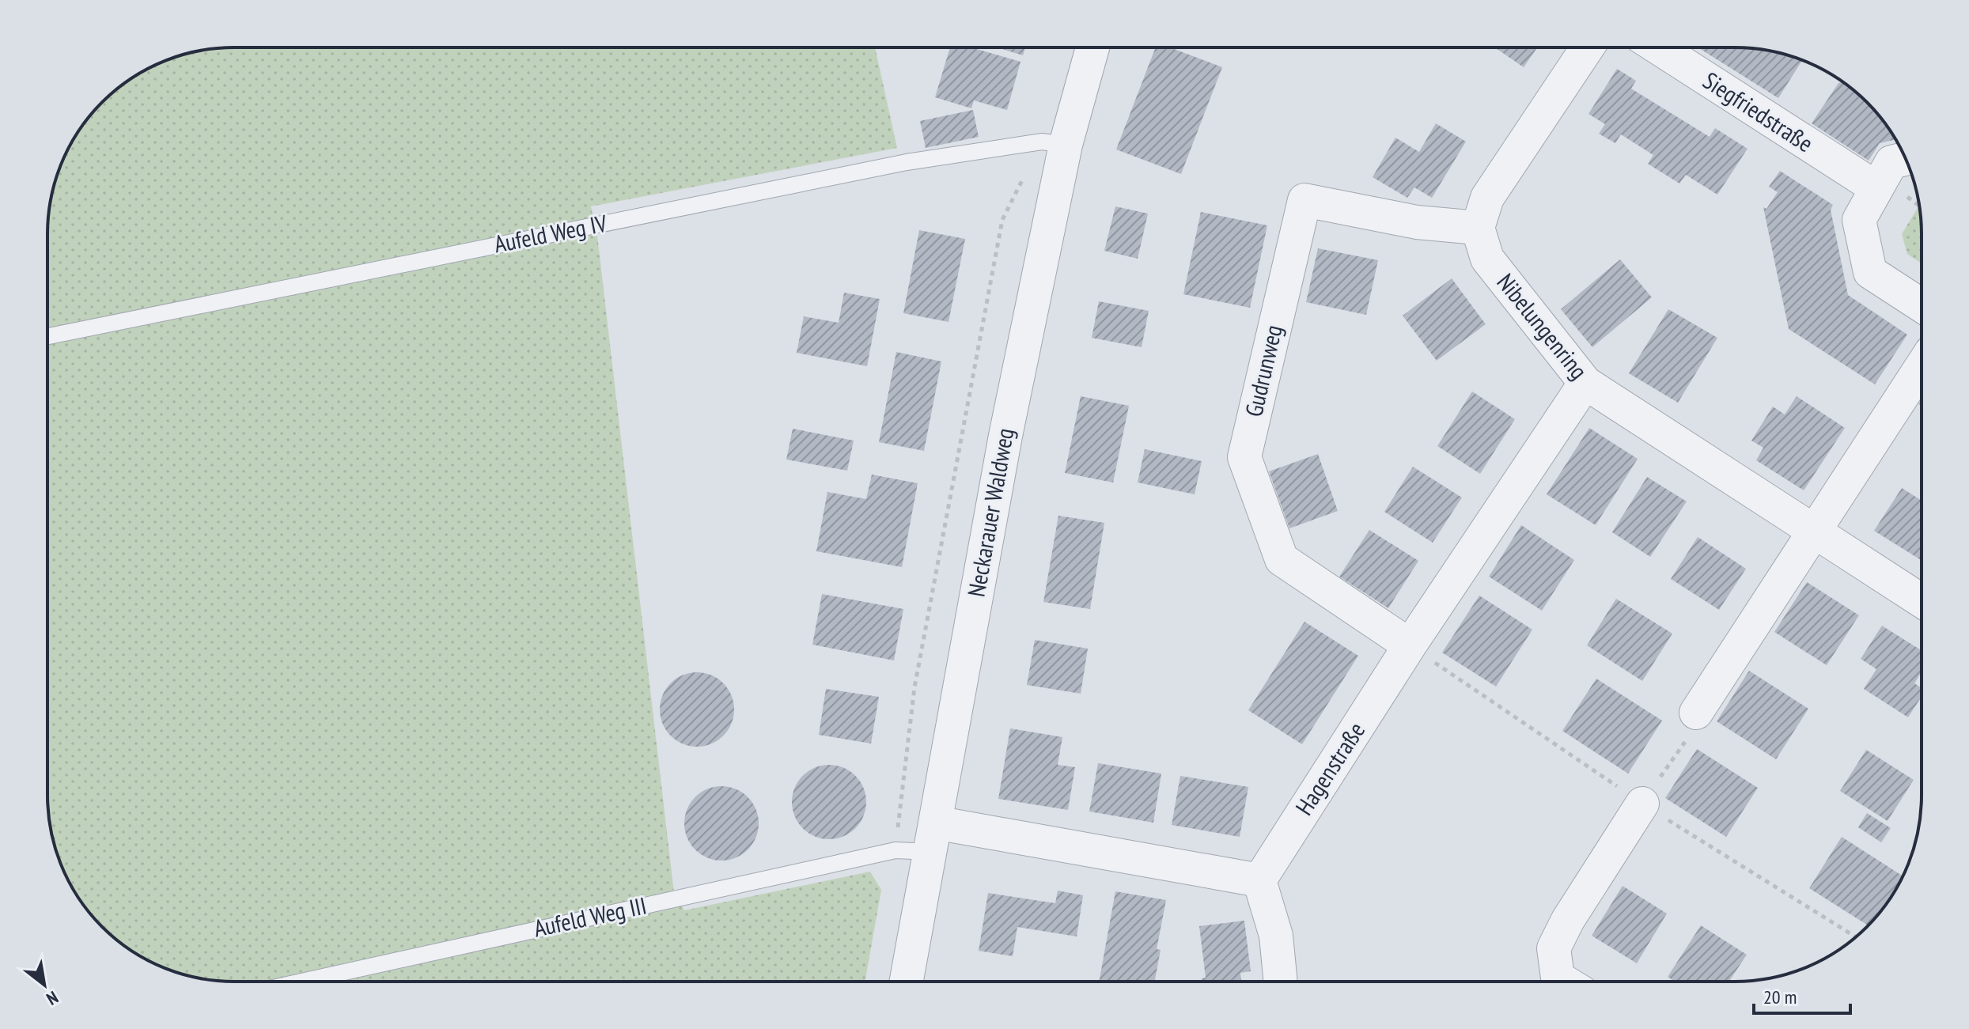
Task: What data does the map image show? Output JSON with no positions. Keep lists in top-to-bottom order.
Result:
{
  "streets": {
    "street": [
      "Siegfriedstraße",
      "Nibelungenring",
      "Gudrunweg",
      "Neckarauer Waldweg",
      "Hagenstraße"
    ],
    "lane": ["Aufeld Weg IV", "Aufeld Weg III"]
  },
  "crossings": [
    ["Aufeld Weg IV", "Neckarauer Waldweg"],
    ["Nibelungenring", "Gudrunweg"],
    ["Nibelungenring", "Hagenstraße"],
    ["Gudrunweg", "Hagenstraße"],
    ["Neckarauer Waldweg", "Aufeld Weg III"]
  ],
  "scale_bar": "20 m",
  "north": "bottom right"
}
